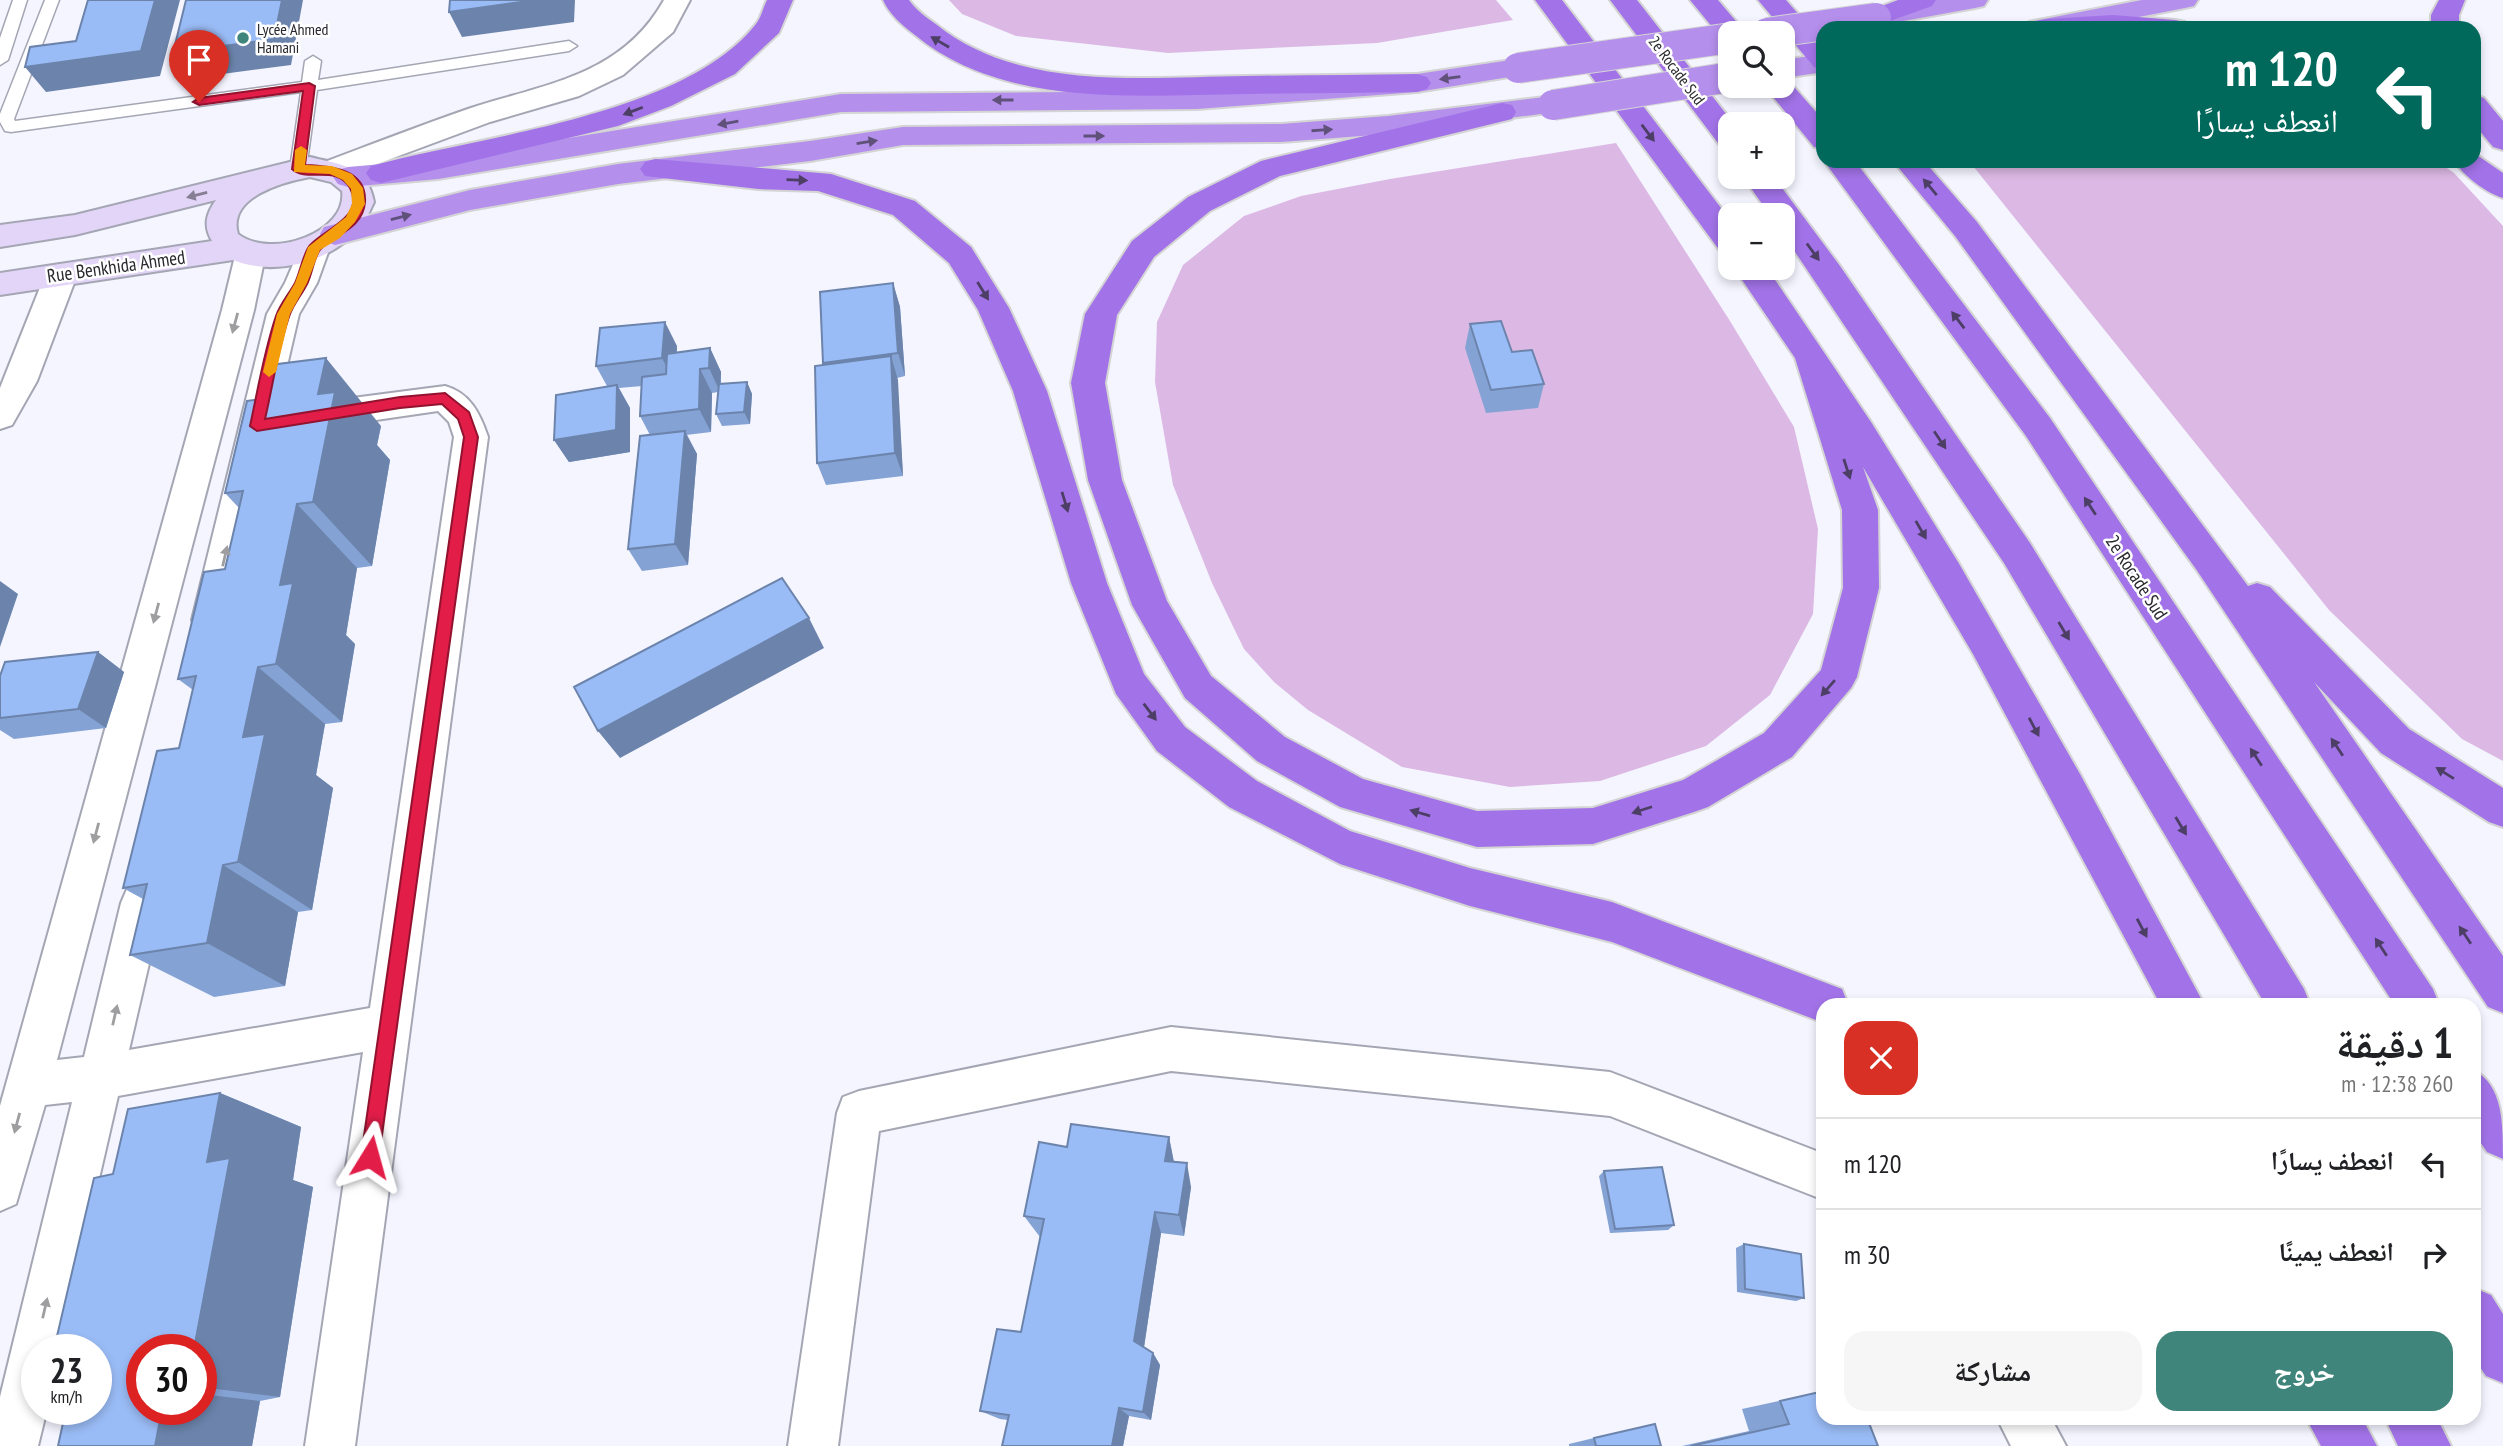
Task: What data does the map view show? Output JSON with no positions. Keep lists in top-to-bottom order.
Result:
{
  "streets": {
    "highway": ["2e Rocade Sud"],
    "main road": ["Rue Benkhida Ahmed"]
  },
  "places": ["Lycée Ahmed Hamani"],
  "page": {
    "map_buttons": ["+", "−"],
    "turn": ["120 m", "انعطف يسارًا"],
    "heading": ["1 دقيقة", "260 m · 12:38"],
    "list": [
      {
        "name": "انعطف يسارًا",
        "value": "120 m"
      },
      {
        "name": "انعطف يمينًا",
        "value": "30 m"
      }
    ],
    "buttons": ["خروج", "مشاركة"],
    "speed": "23 km/h",
    "limit": "30"
  }
}
